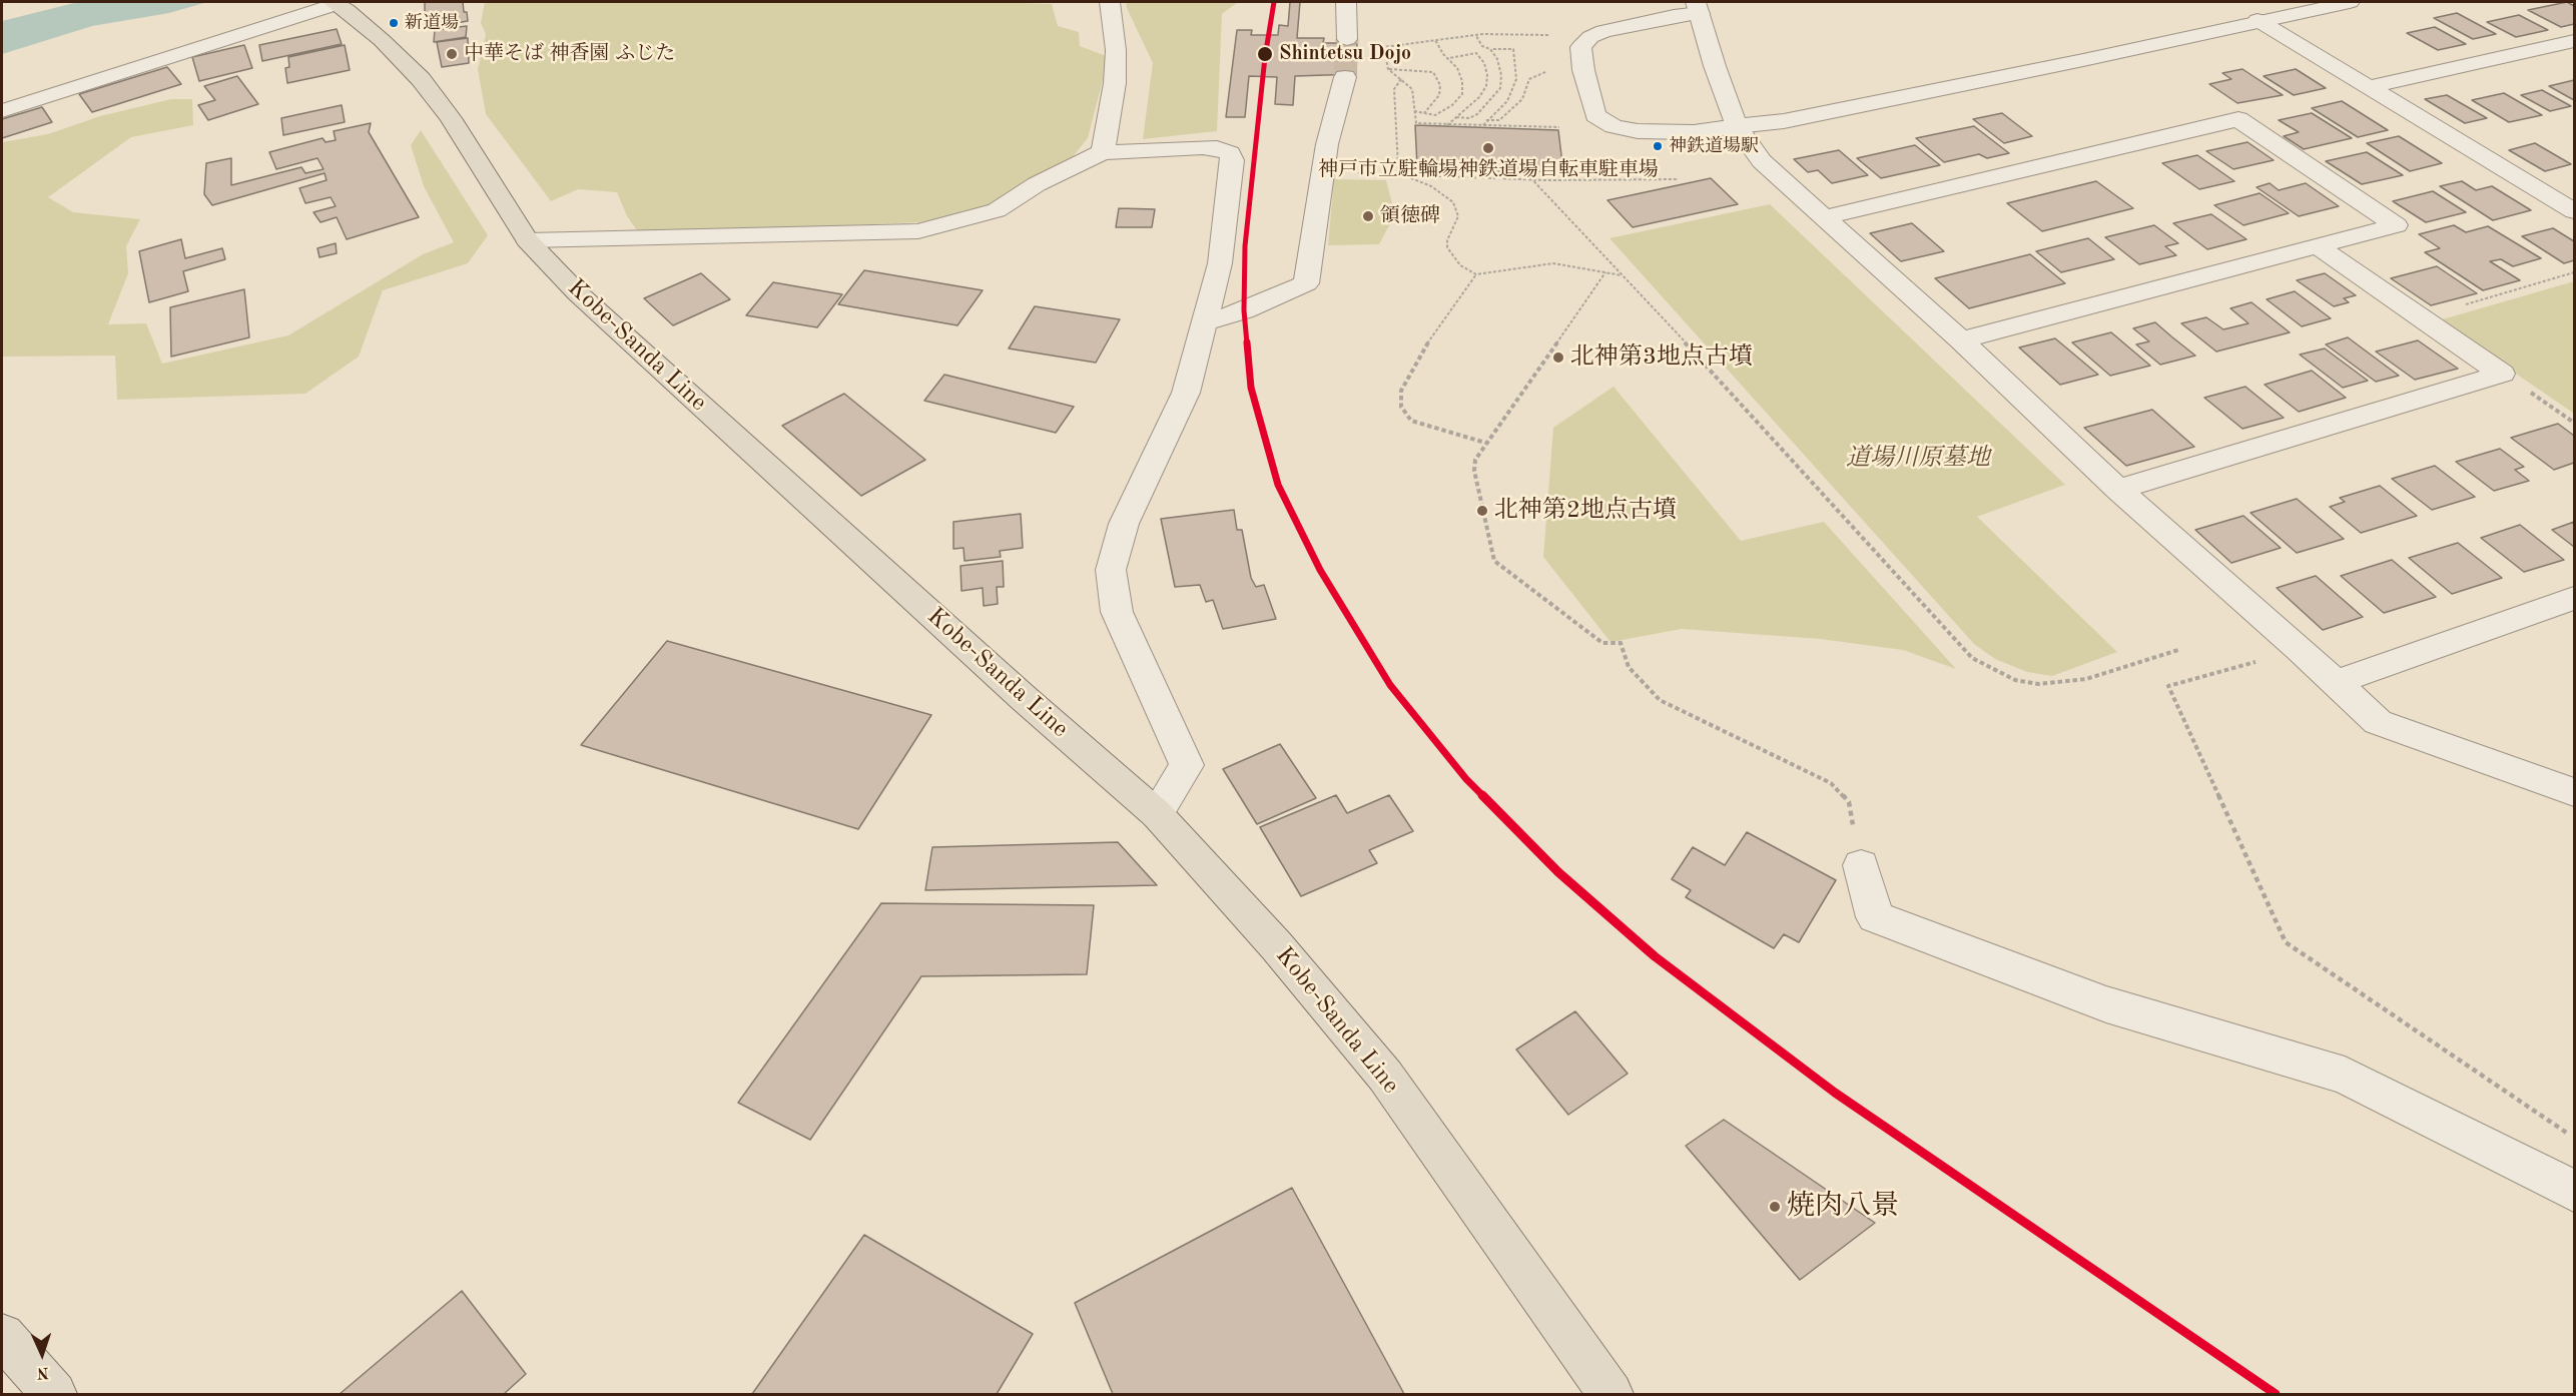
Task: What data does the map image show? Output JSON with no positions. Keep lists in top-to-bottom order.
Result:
{
  "streets": {
    "main road": ["Kobe-Sanda Line"]
  },
  "parks": ["道場川原墓地"],
  "places": [
    "新道場",
    "中華そば 神香園 ふじた",
    "Shintetsu Dojo",
    "神鉄道場駅",
    "神戸市立駐輪場神鉄道場自転車駐車場",
    "領徳碑",
    "北神第3地点古墳",
    "北神第2地点古墳",
    "焼肉八景"
  ],
  "north": "bottom"
}
